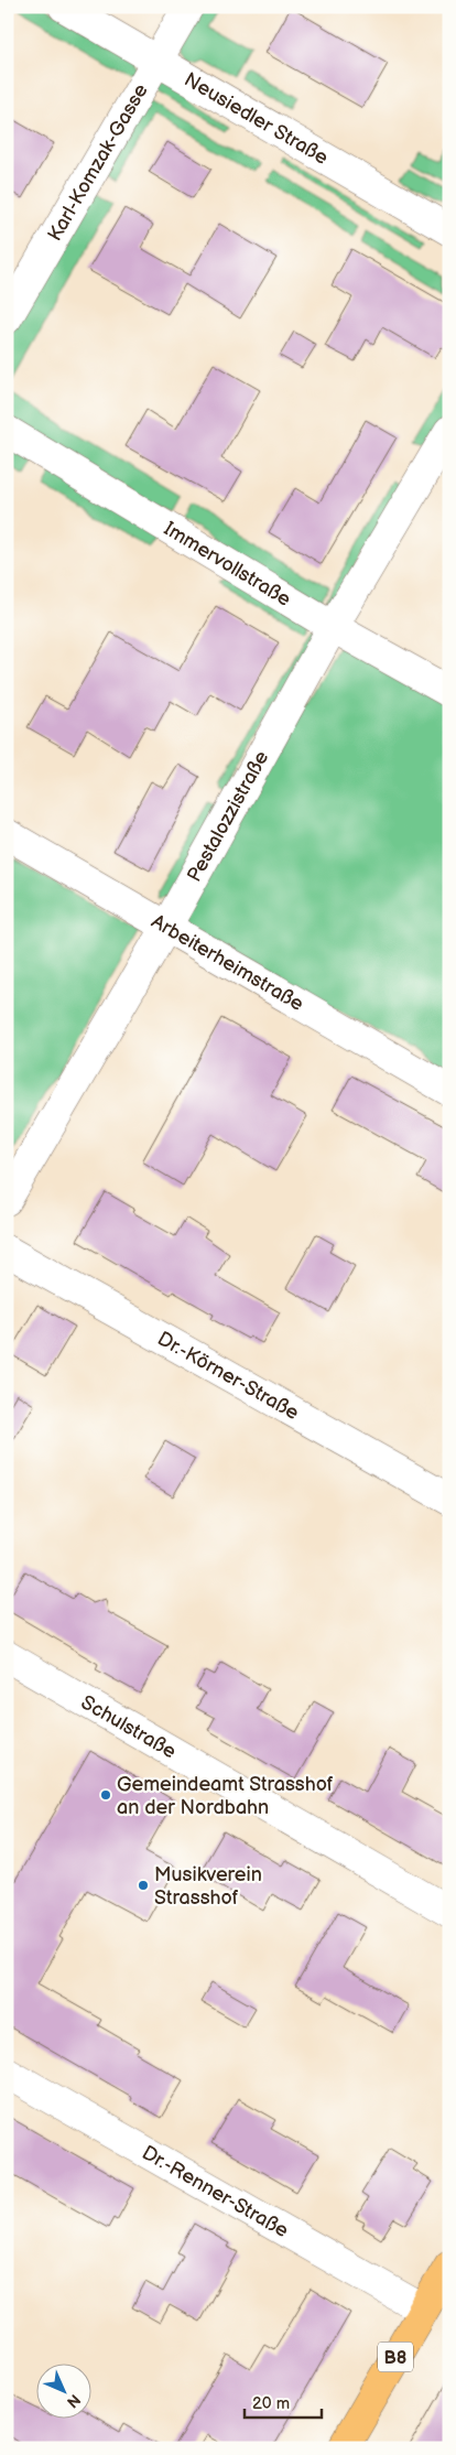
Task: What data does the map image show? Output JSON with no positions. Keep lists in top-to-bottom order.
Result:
{
  "streets": {
    "main road": ["B8"],
    "street": [
      "Neusiedler Straße",
      "Karl-Komzak-Gasse",
      "Immervollstraße",
      "Pestalozzistraße",
      "Arbeiterheimstraße",
      "Dr.-Körner-Straße",
      "Schulstraße",
      "Dr.-Renner-Straße"
    ]
  },
  "crossings": [
    ["Neusiedler Straße", "Karl-Komzak-Gasse"],
    ["Immervollstraße", "Pestalozzistraße"],
    ["Pestalozzistraße", "Arbeiterheimstraße"],
    ["Dr.-Renner-Straße", "B8"]
  ],
  "places": ["Gemeindeamt Strasshof an der Nordbahn", "Musikverein Strasshof"],
  "scale_bar": "20 m",
  "north": "bottom right"
}
